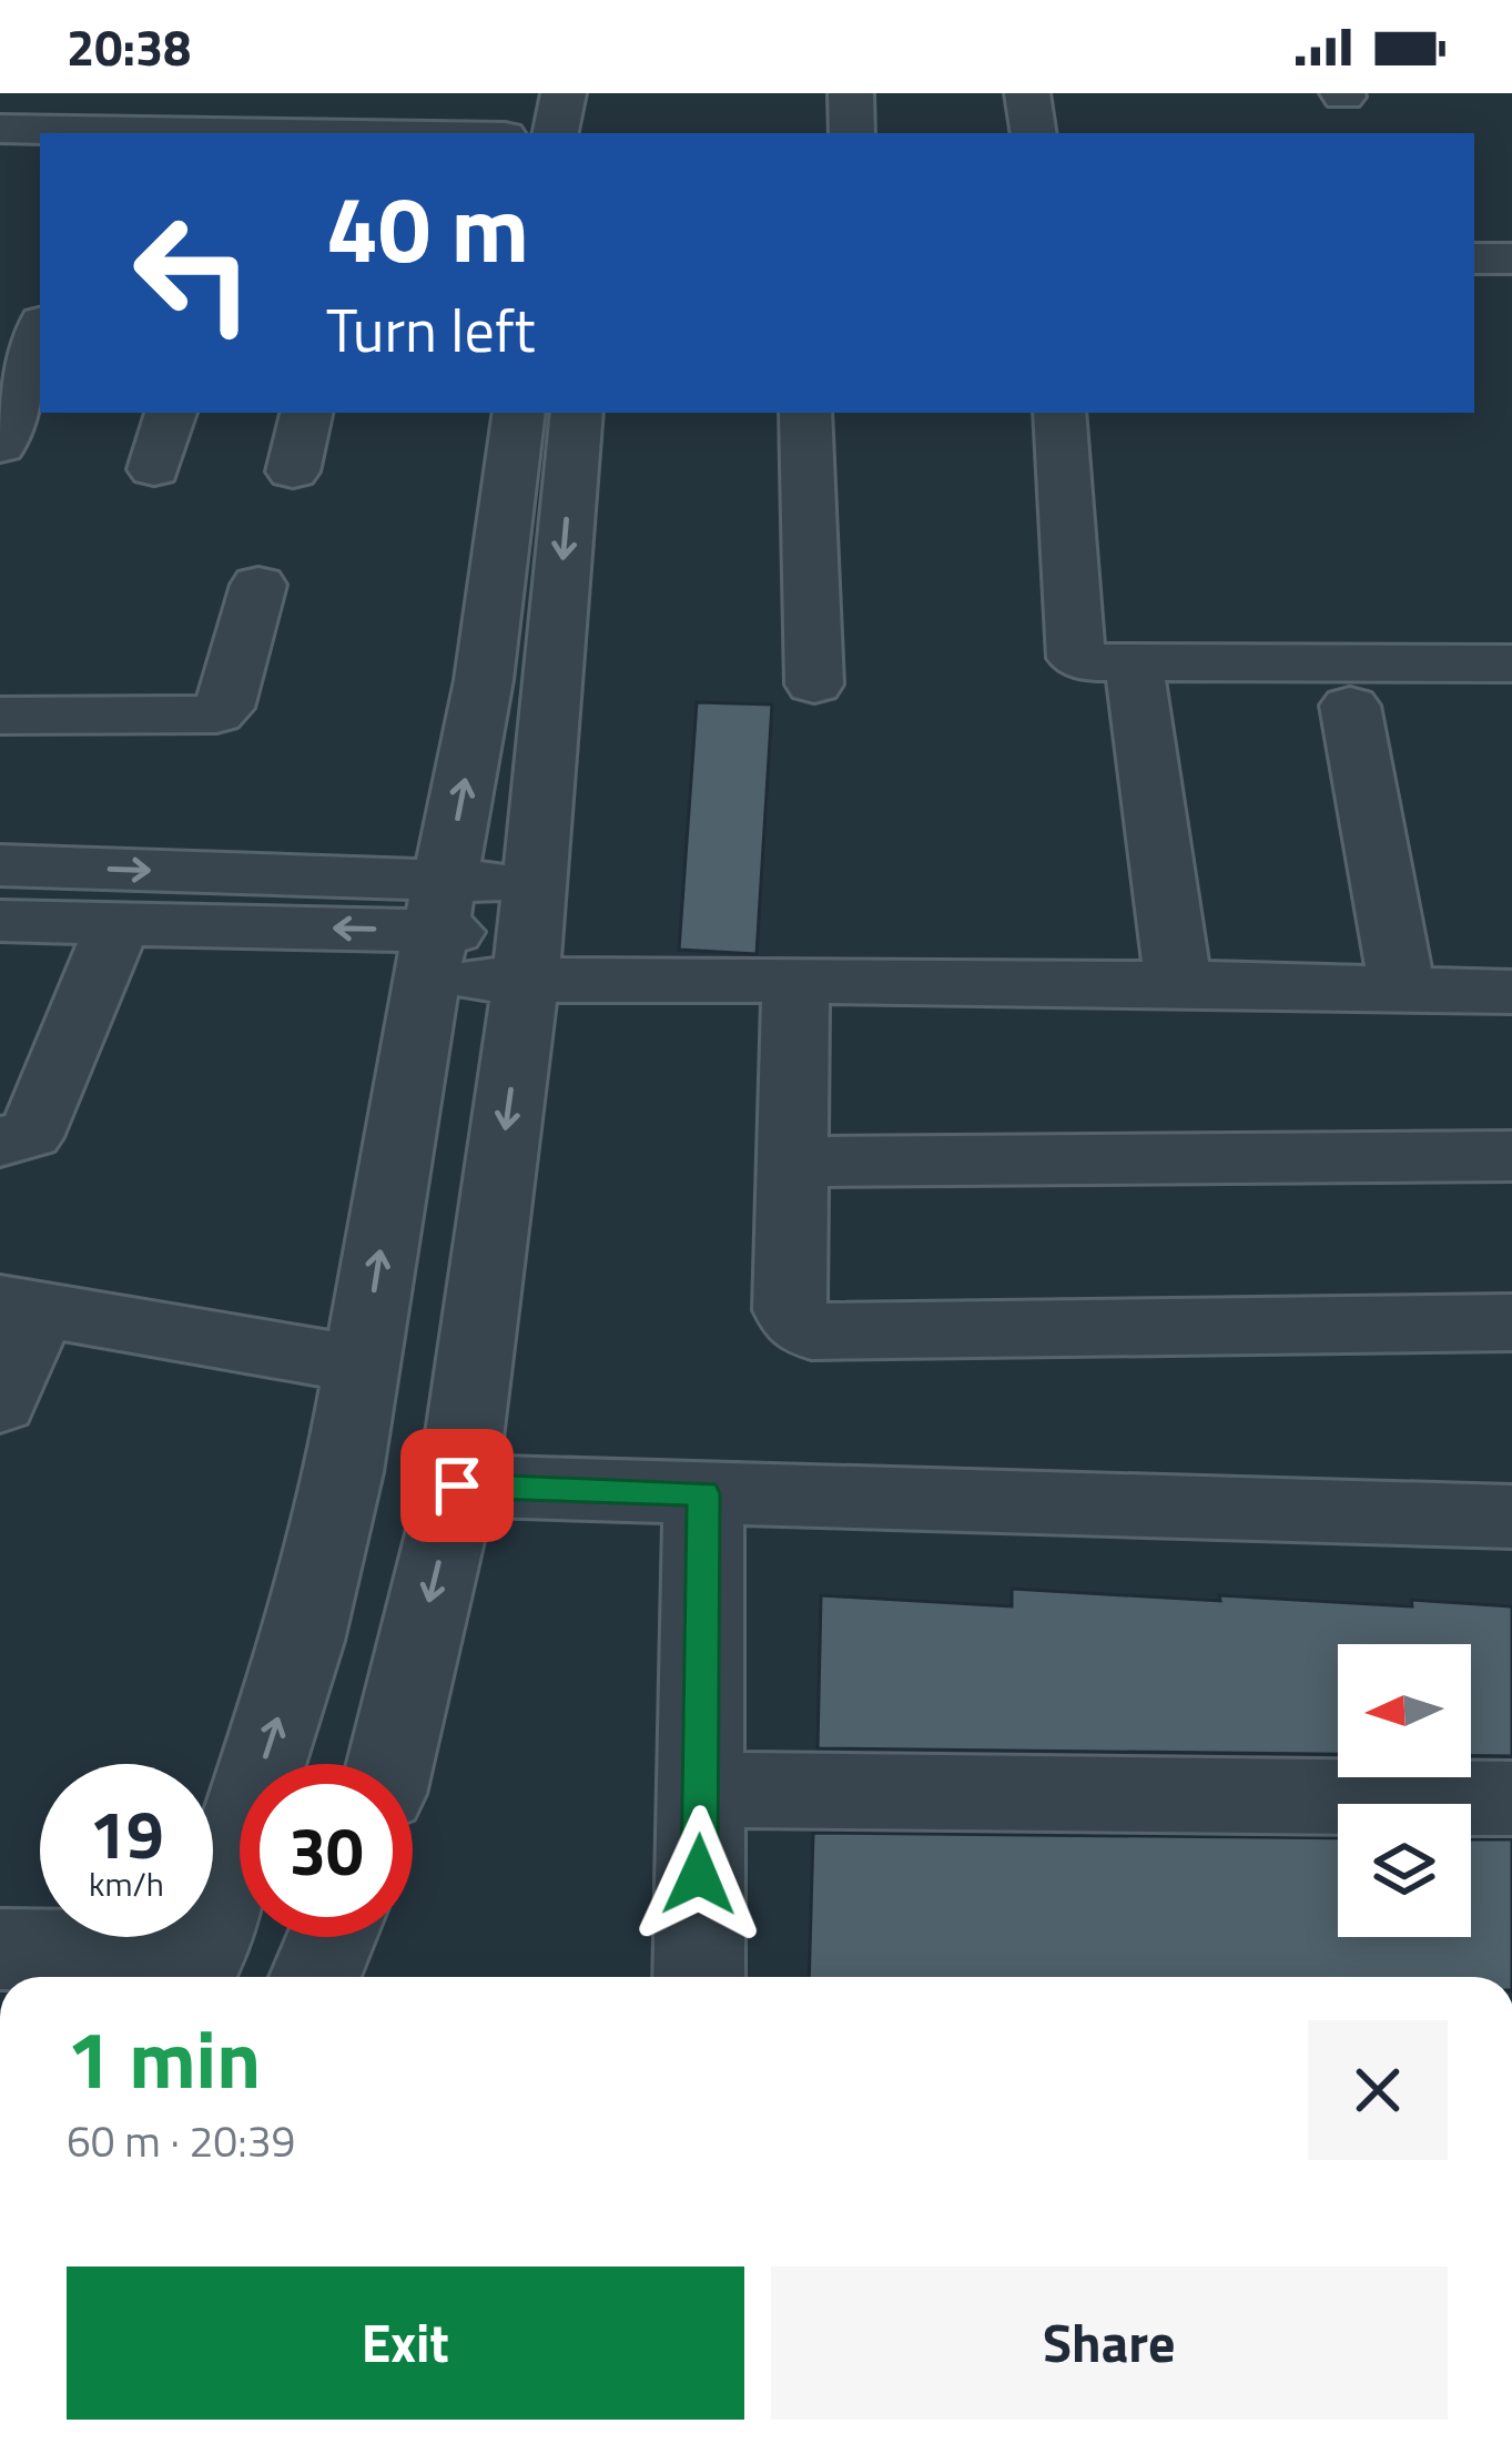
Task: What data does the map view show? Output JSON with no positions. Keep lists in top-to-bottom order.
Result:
{
  "north": "left",
  "page": {
    "status": "20:38",
    "turn": ["40 m", "Turn left"],
    "speed": "19 km/h",
    "limit": "30",
    "heading": ["1 min", "60 m · 20:39"],
    "buttons": ["Exit", "Share"]
  }
}
